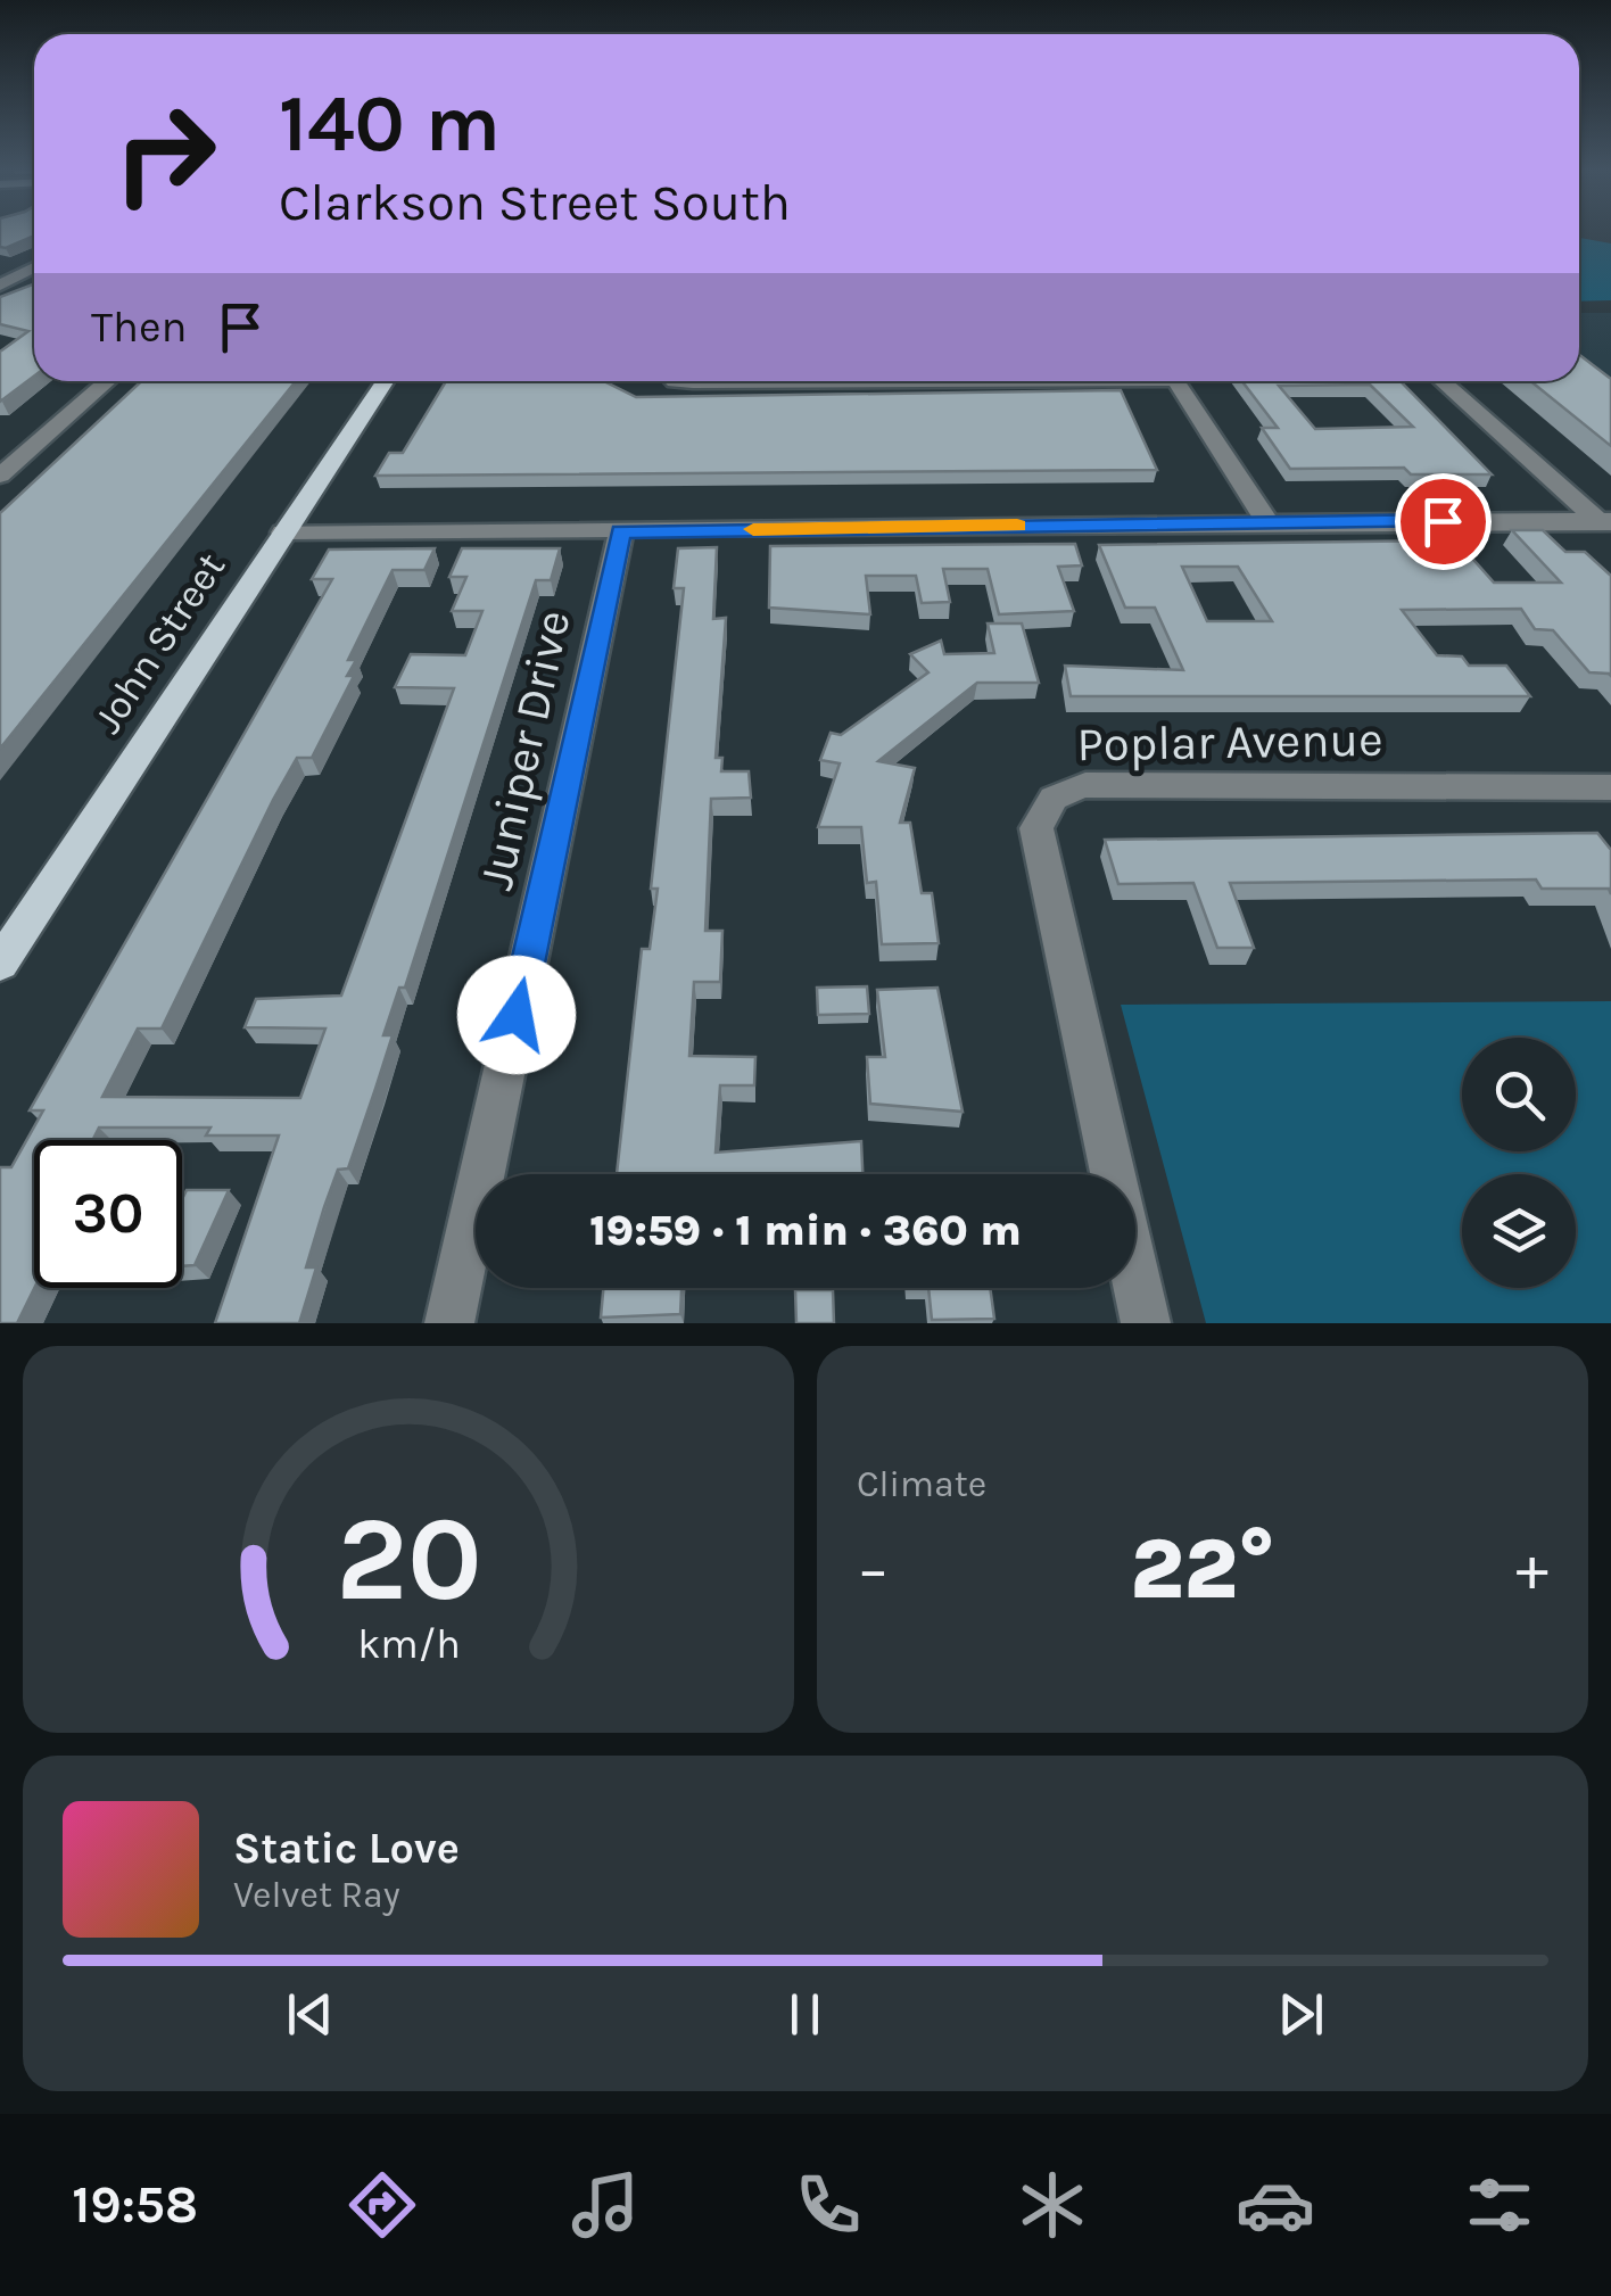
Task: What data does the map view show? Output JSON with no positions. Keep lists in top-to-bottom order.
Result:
{
  "streets": {
    "main road": ["John Street"],
    "street": ["Poplar Avenue", "Juniper Drive"]
  },
  "page": {
    "turn": ["140 m", "Clarkson Street South"],
    "then": "Then",
    "limit": "30",
    "trip": "19:59 · 1 min · 360 m",
    "tile": "Climate",
    "heat": ["−", "22°", "+"],
    "song": ["Static Love", "Velvet Ray"],
    "tabs": "19:58",
    "gauge": ["20", "km/h"]
  }
}
